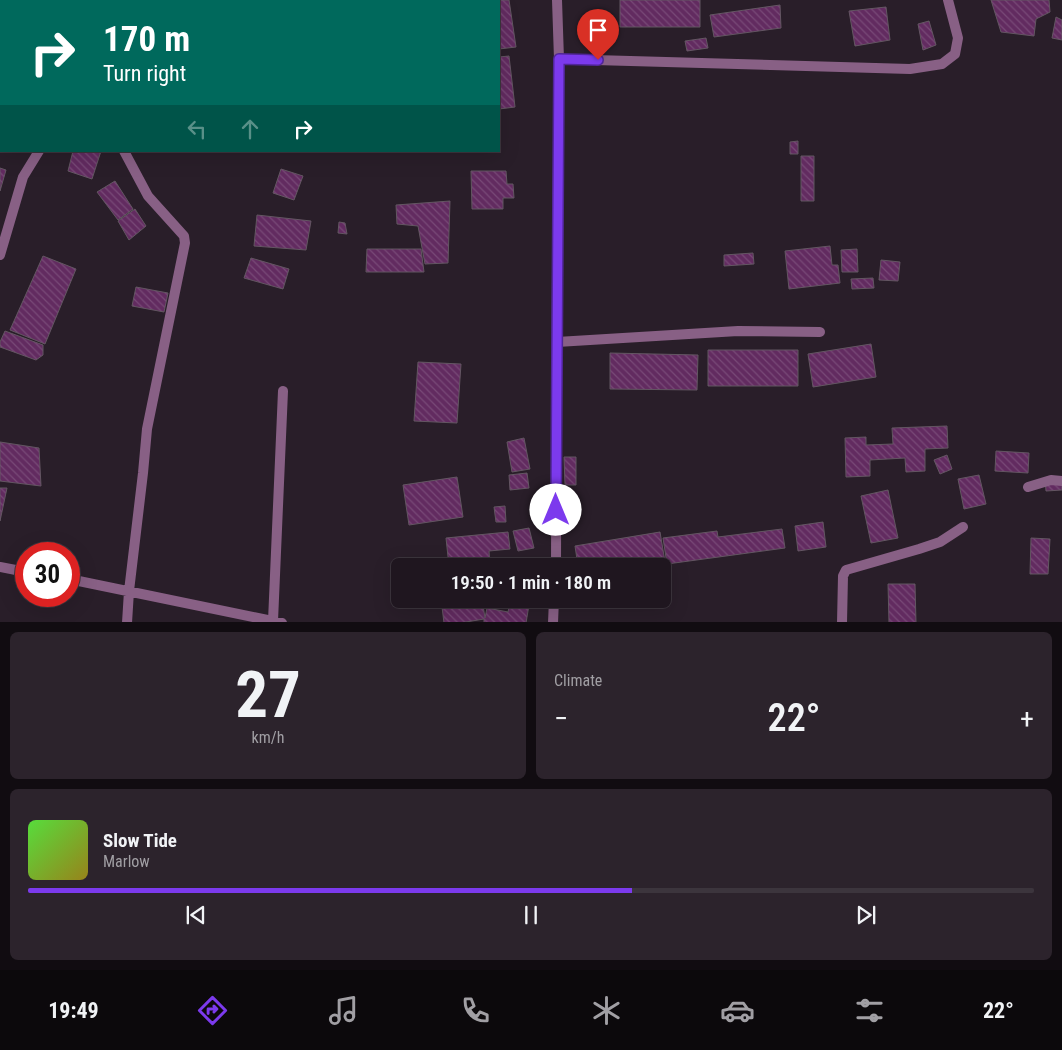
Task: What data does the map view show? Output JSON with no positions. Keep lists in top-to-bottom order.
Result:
{
  "page": {
    "turn": ["170 m", "Turn right"],
    "limit": "30",
    "trip": "19:50 · 1 min · 180 m",
    "tile": [
      ["27", "km/h"],
      "Climate"
    ],
    "heat": ["−", "22°", "+"],
    "song": ["Slow Tide", "Marlow"],
    "tabs": ["19:49", "22°"]
  }
}
